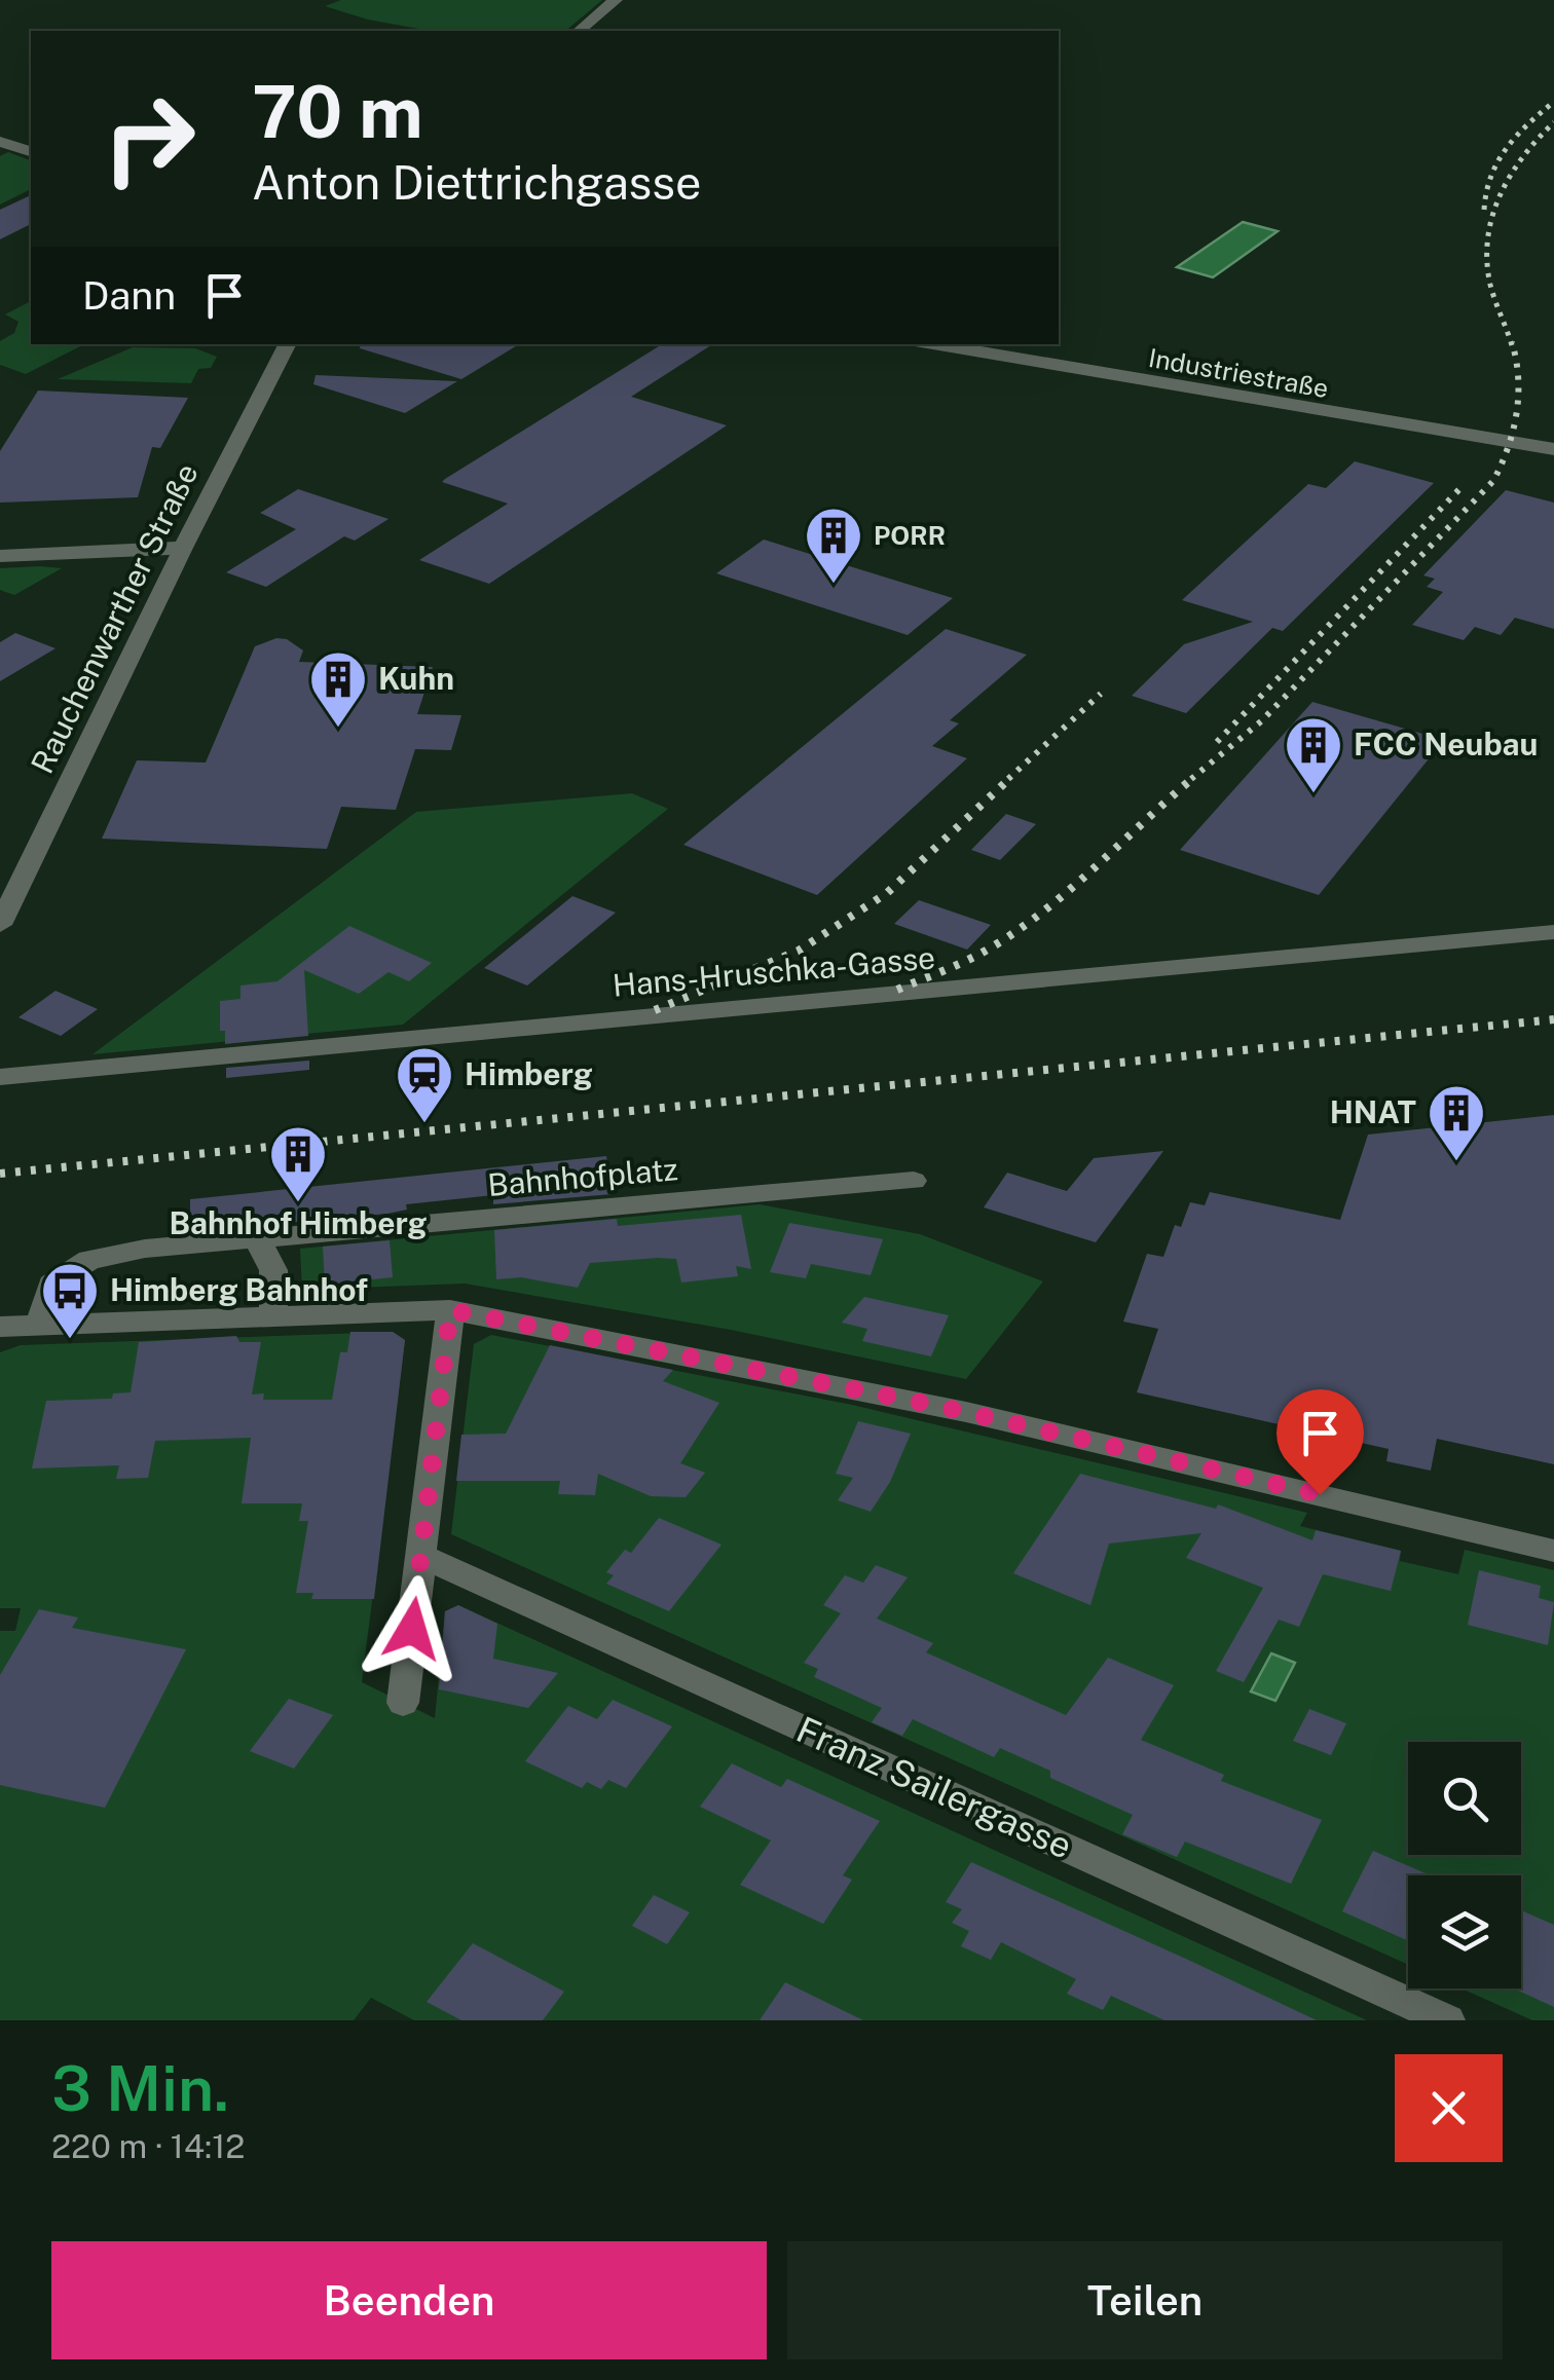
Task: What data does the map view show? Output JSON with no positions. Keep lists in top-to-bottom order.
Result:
{
  "streets": {
    "street": [
      "Industriestraße",
      "Rauchenwarther Straße",
      "Hans-Hruschka-Gasse",
      "Bahnhofplatz",
      "Franz Sailergasse"
    ]
  },
  "places": {
    "building": [
      "PORR",
      "Kuhn",
      "FCC Neubau",
      "HNAT",
      "Bahnhof Himberg"
    ],
    "station": ["Himberg"],
    "bus stop": ["Himberg Bahnhof"]
  },
  "page": {
    "turn": ["70 m", "Anton Diettrichgasse"],
    "then": "Dann",
    "heading": ["3 Min.", "220 m · 14:12"],
    "buttons": ["Beenden", "Teilen"]
  }
}
